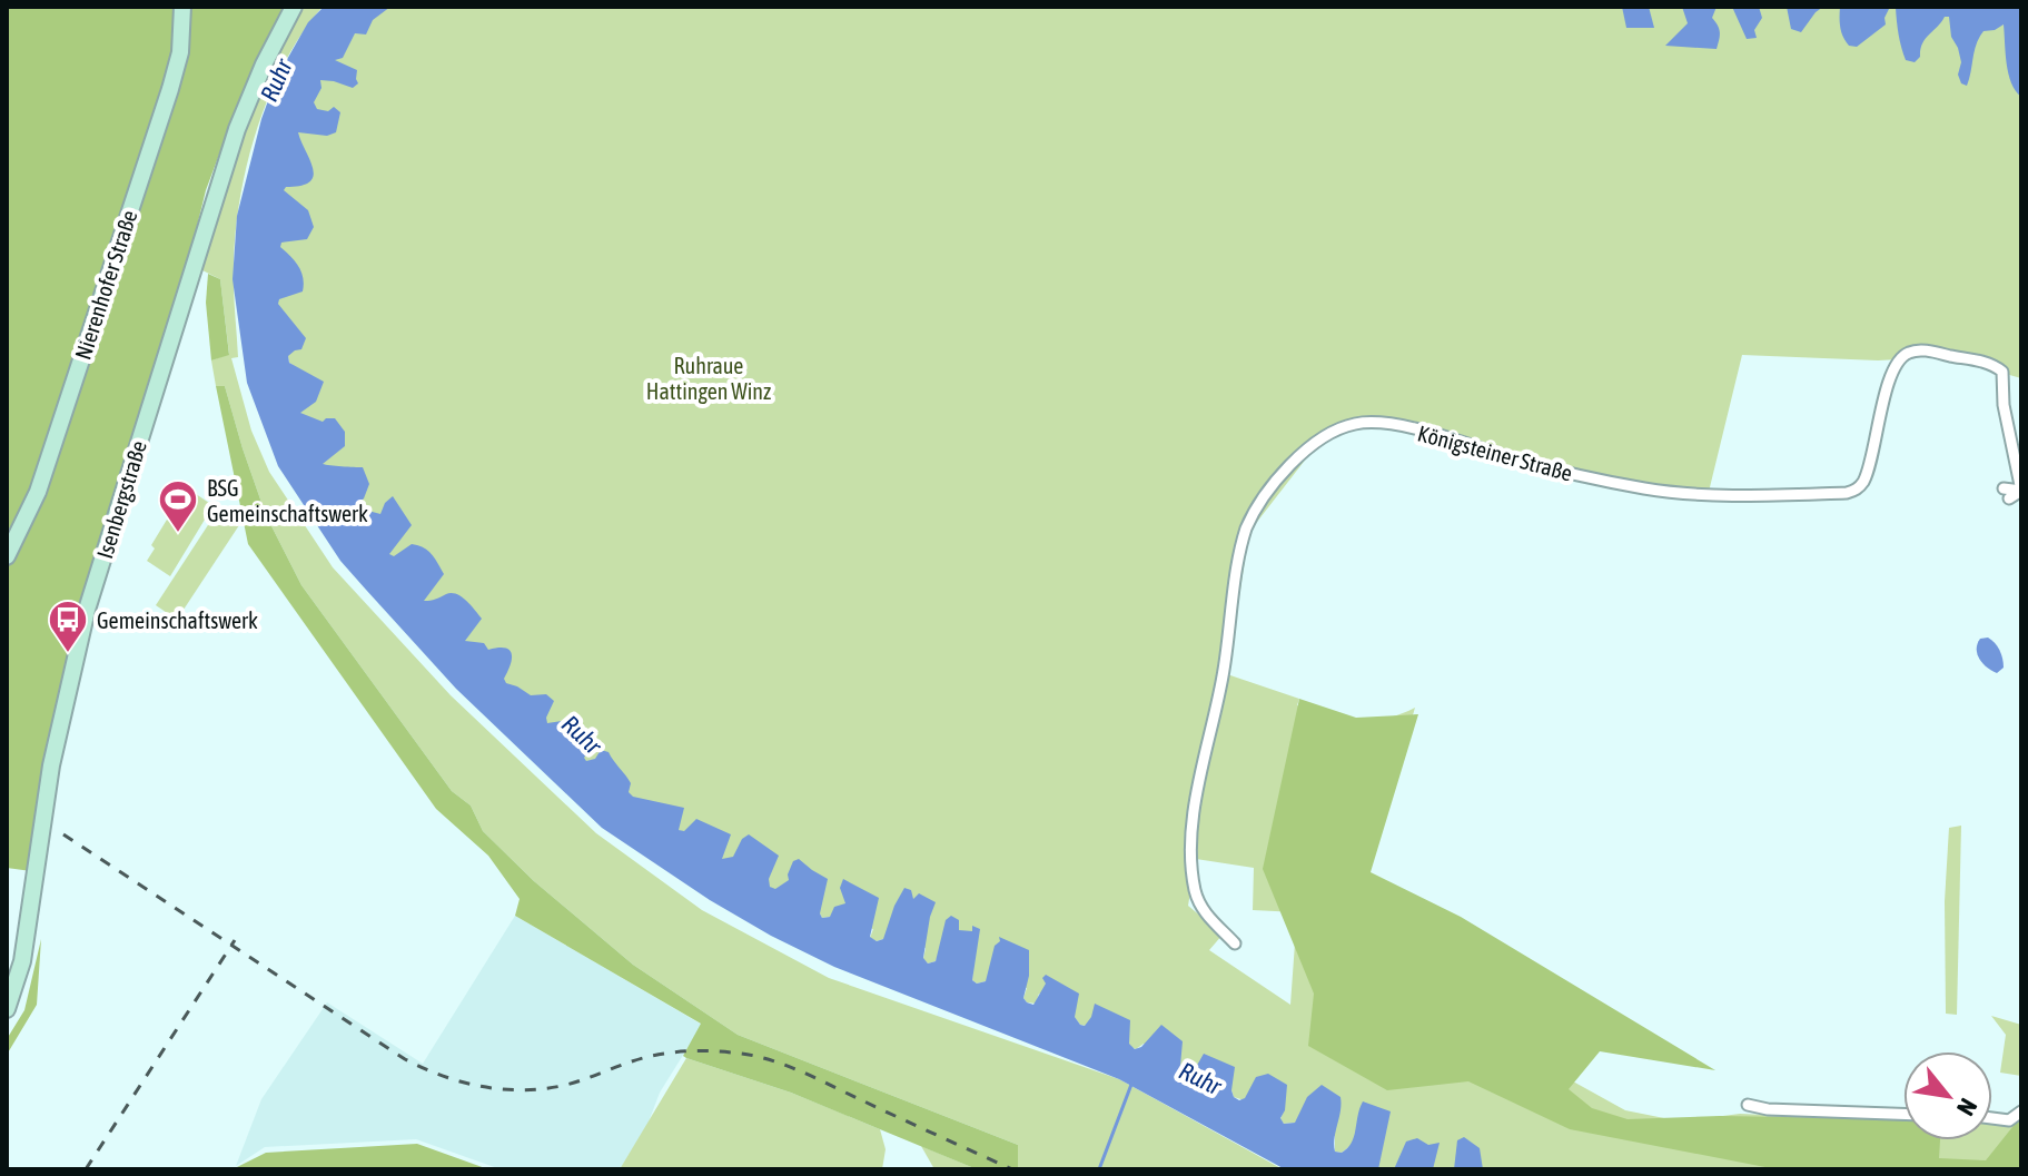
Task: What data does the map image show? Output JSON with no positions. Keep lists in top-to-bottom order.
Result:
{
  "streets": {
    "main road": ["Nierenhofer Straße", "Isenbergstraße"],
    "street": ["Königsteiner Straße"]
  },
  "water": ["Ruhr"],
  "parks": ["Ruhraue Hattingen Winz"],
  "places": {
    "sports": ["BSG Gemeinschaftswerk"],
    "bus stop": ["Gemeinschaftswerk"]
  },
  "north": "bottom right"
}
